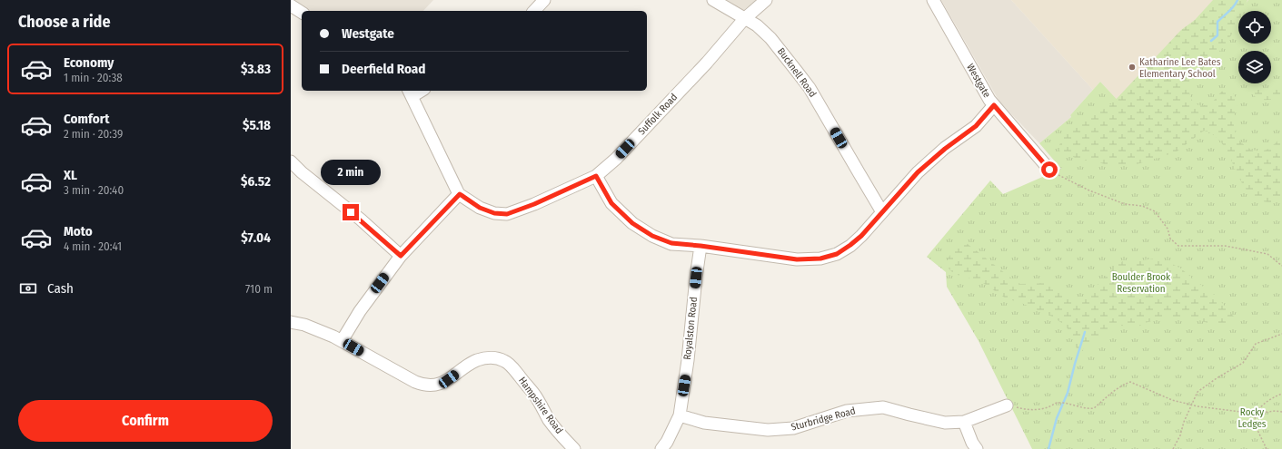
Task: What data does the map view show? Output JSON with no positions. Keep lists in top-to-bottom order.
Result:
{
  "streets": {
    "street": [
      "Bucknell Road",
      "Westgate",
      "Suffolk Road",
      "Royalston Road",
      "Hampshire Road",
      "Sturbridge Road"
    ]
  },
  "crossings": [
    ["Bucknell Road", "Suffolk Road"],
    ["Royalston Road", "Sturbridge Road"]
  ],
  "parks": ["Boulder Brook Reservation", "Rocky Ledges"],
  "places": ["Katharine Lee Bates Elementary School"],
  "page": {
    "heading": "Choose a ride",
    "banner": ["Westgate", "Deerfield Road"],
    "list": [
      {
        "name": "Economy",
        "note": "1 min · 20:38",
        "value": "$3.83"
      },
      {
        "name": "Comfort",
        "note": "2 min · 20:39",
        "value": "$5.18"
      },
      {
        "name": "XL",
        "note": "3 min · 20:40",
        "value": "$6.52"
      },
      {
        "name": "Moto",
        "note": "4 min · 20:41",
        "value": "$7.04"
      }
    ],
    "bubble": "2 min",
    "pay": ["Cash", "710 m"],
    "buttons": "Confirm"
  }
}
